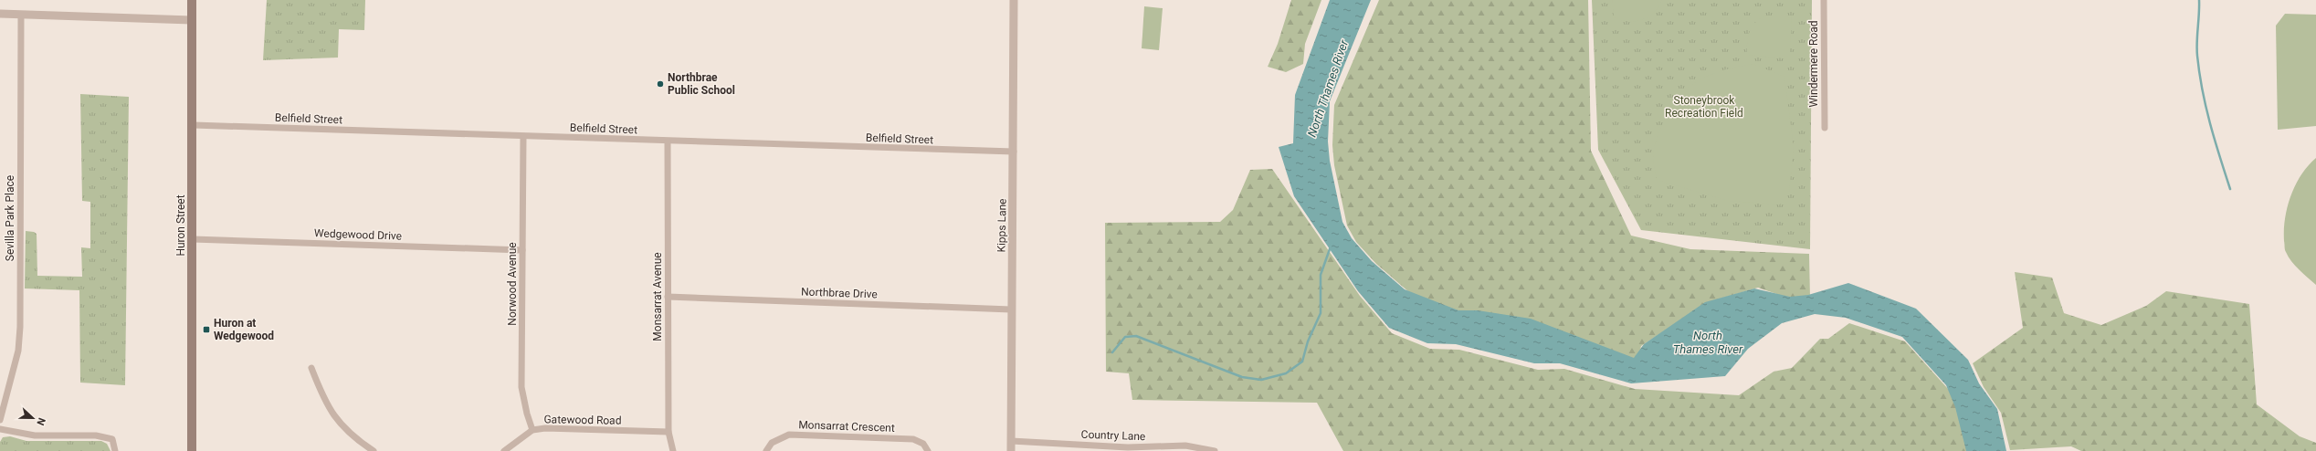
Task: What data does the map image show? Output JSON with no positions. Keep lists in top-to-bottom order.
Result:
{
  "streets": {
    "main road": ["Huron Street"],
    "street": [
      "Windermere Road",
      "Belfield Street",
      "Sevilla Park Place",
      "Kipps Lane",
      "Wedgewood Drive",
      "Norwood Avenue",
      "Northbrae Drive",
      "Monsarrat Avenue",
      "Gatewood Road",
      "Monsarrat Crescent",
      "Country Lane"
    ]
  },
  "crossings": [
    ["Belfield Street", "Huron Street"],
    ["Belfield Street", "Kipps Lane"],
    ["Belfield Street", "Norwood Avenue"],
    ["Belfield Street", "Monsarrat Avenue"],
    ["Huron Street", "Wedgewood Drive"],
    ["Kipps Lane", "Northbrae Drive"],
    ["Kipps Lane", "Country Lane"],
    ["Wedgewood Drive", "Norwood Avenue"],
    ["Norwood Avenue", "Gatewood Road"],
    ["Northbrae Drive", "Monsarrat Avenue"],
    ["Monsarrat Avenue", "Gatewood Road"]
  ],
  "water": ["North Thames River"],
  "parks": ["Stoneybrook Recreation Field"],
  "places": {
    "other": ["Northbrae Public School"],
    "transit": ["Huron at Wedgewood"]
  },
  "north": "right"
}
